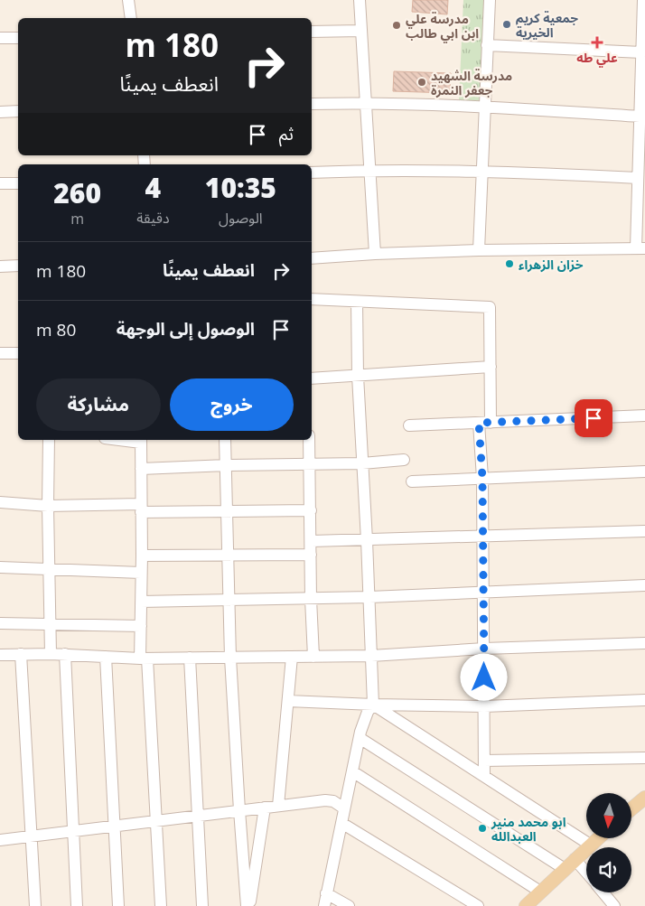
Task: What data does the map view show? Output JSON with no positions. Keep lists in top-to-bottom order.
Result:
{
  "places": {
    "other": [
      "جمعية كريم الخيرية",
      "مدرسة علي ابن ابي طالب",
      "مدرسة الشهيد جعفر النمرة",
      "خزان الزهراء",
      "ابو محمد منير العبدالله"
    ],
    "health": ["علي طه"]
  },
  "north": "bottom",
  "page": {
    "turn": ["180 m", "انعطف يمينًا"],
    "then": "ثم",
    "eta": [
      "10:35",
      "الوصول",
      "4",
      "دقيقة",
      "260",
      "m"
    ],
    "list": [
      {
        "name": "انعطف يمينًا",
        "value": "180 m"
      },
      {
        "name": "الوصول إلى الوجهة",
        "value": "80 m"
      }
    ],
    "buttons": ["خروج", "مشاركة"]
  }
}
